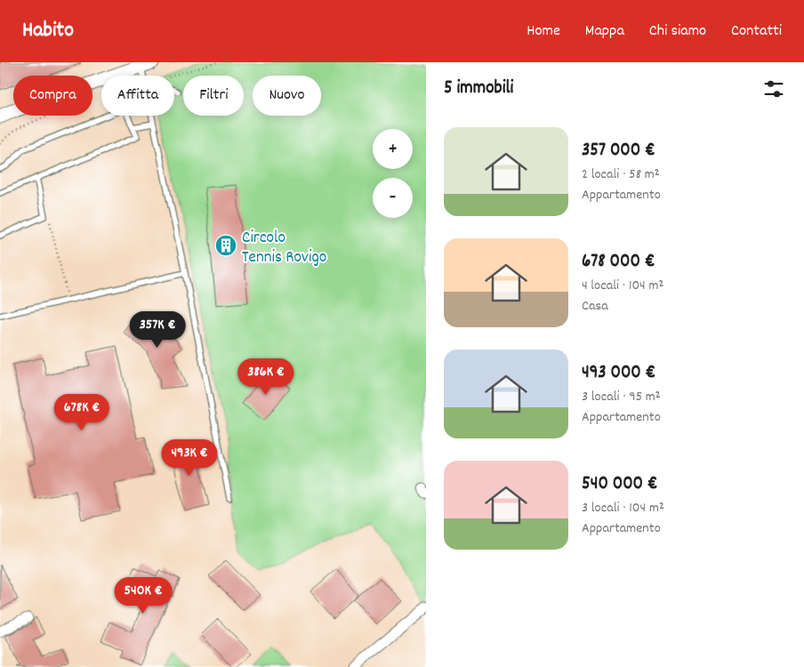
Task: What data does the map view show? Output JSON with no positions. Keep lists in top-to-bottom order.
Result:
{
  "places": {
    "building": ["Circolo Tennis Rovigo"]
  },
  "page": {
    "header": "Habito",
    "nav": [
      "Home",
      "Mappa",
      "Chi siamo",
      "Contatti"
    ],
    "heading": "5 immobili",
    "chip": [
      "Compra",
      "Affitta",
      "Filtri",
      "Nuovo"
    ],
    "list": [
      {
        "name": "357 000 €",
        "note": "2 locali · 58 m² · Appartamento"
      },
      {
        "name": "678 000 €",
        "note": "4 locali · 104 m² · Casa"
      },
      {
        "name": "493 000 €",
        "note": "3 locali · 95 m² · Appartamento"
      },
      {
        "name": "540 000 €",
        "note": "3 locali · 104 m² · Appartamento"
      }
    ],
    "map_buttons": ["+", "−"],
    "price": [
      "357K €",
      "386K €",
      "678K €",
      "493K €",
      "540K €"
    ]
  }
}
